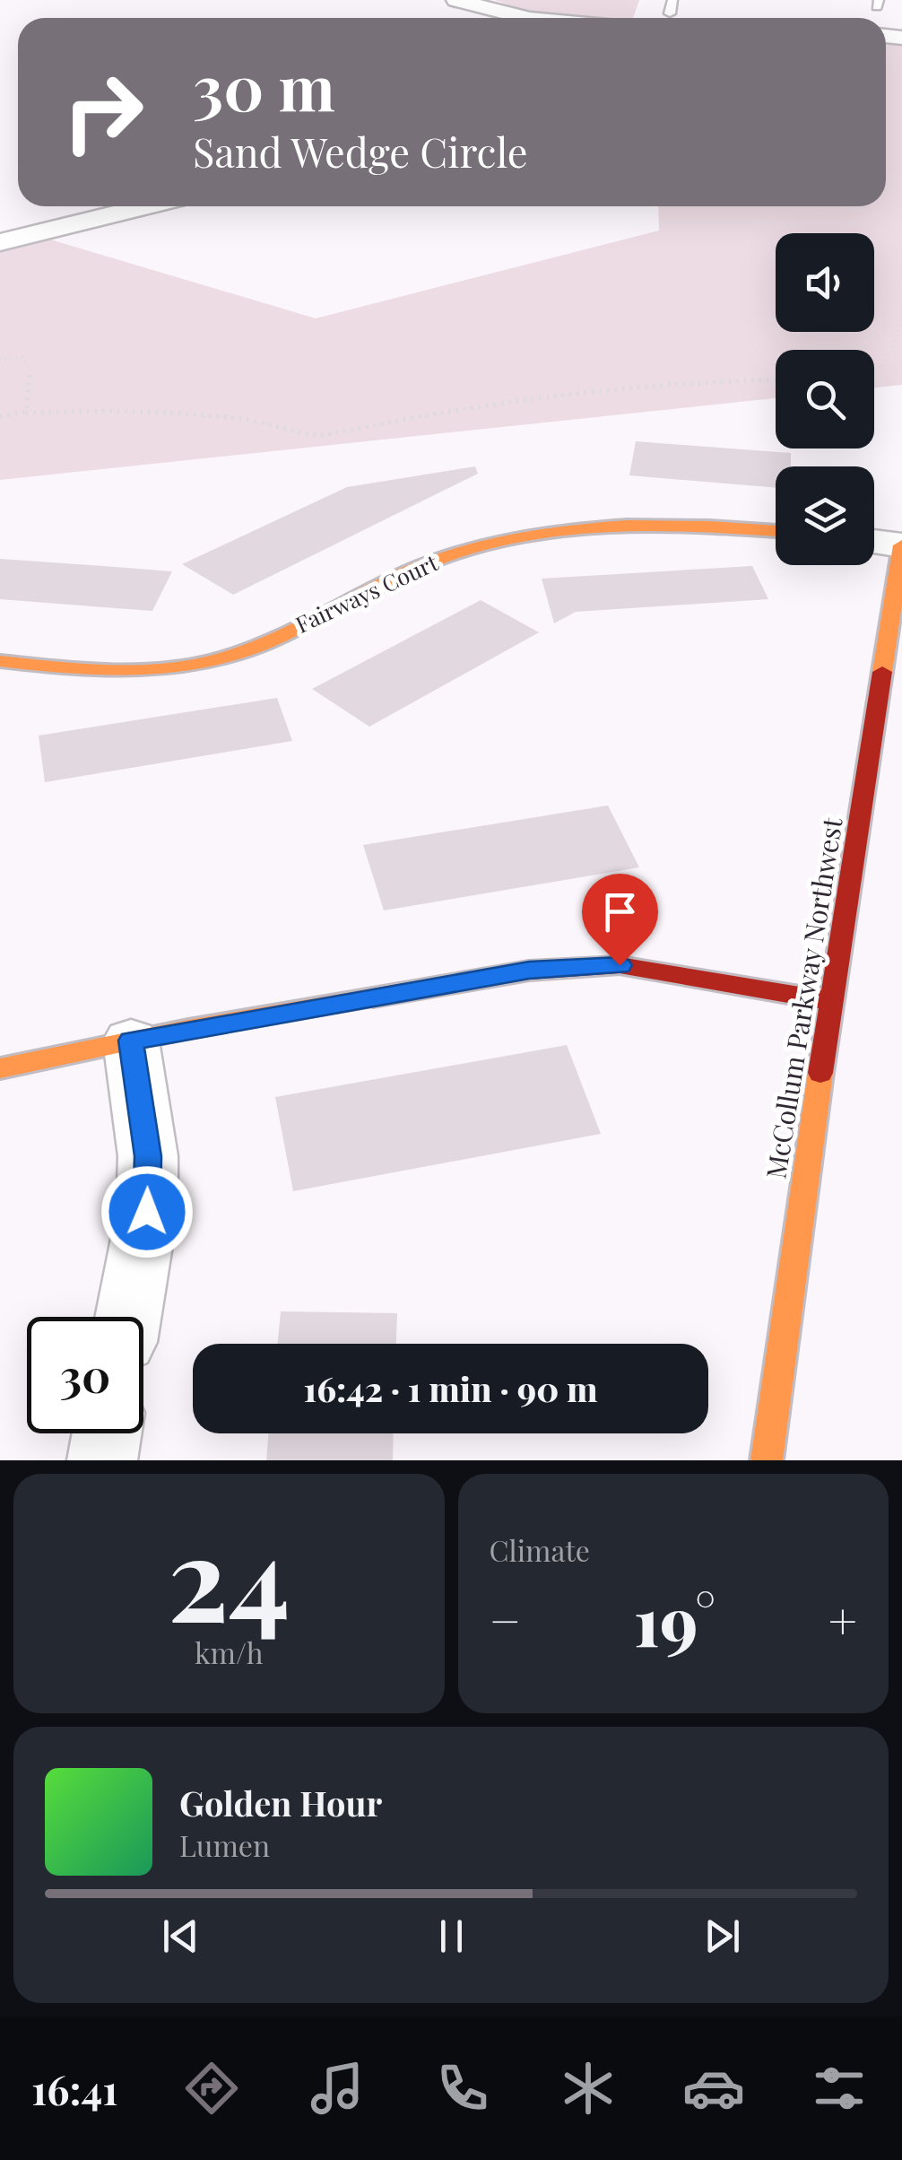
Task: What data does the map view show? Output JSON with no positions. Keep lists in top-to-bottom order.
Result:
{
  "streets": {
    "street": ["Fairways Court", "McCollum Parkway Northwest"]
  },
  "page": {
    "turn": ["30 m", "Sand Wedge Circle"],
    "limit": "30",
    "trip": "16:42 · 1 min · 90 m",
    "tile": [
      ["24", "km/h"],
      "Climate"
    ],
    "heat": ["−", "19°", "+"],
    "song": ["Golden Hour", "Lumen"],
    "tabs": "16:41"
  }
}
